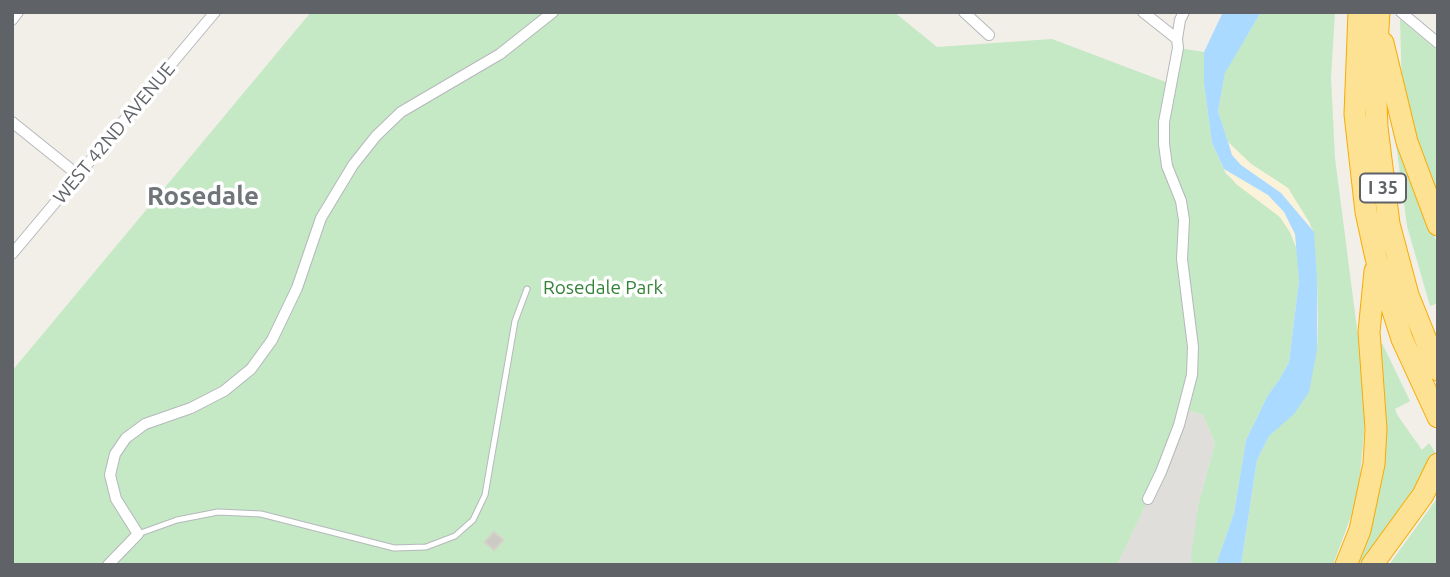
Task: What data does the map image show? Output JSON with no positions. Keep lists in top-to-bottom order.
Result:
{
  "streets": {
    "highway": ["I 35"],
    "street": ["WEST 42ND AVENUE"]
  },
  "districts": ["Rosedale"],
  "parks": ["Rosedale Park"]
}
